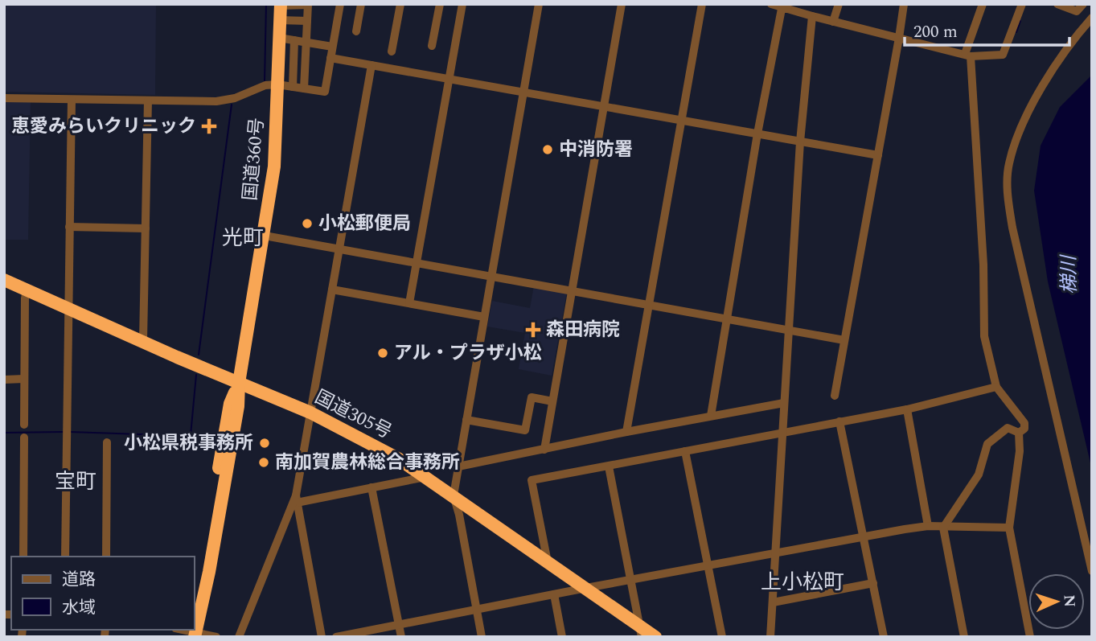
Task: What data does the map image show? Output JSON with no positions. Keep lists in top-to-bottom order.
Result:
{
  "streets": {
    "highway": ["国道360号", "国道305号"]
  },
  "crossings": [
    ["国道360号", "国道305号"]
  ],
  "districts": ["光町", "宝町", "上小松町"],
  "water": ["梯川"],
  "places": {
    "health": ["恵愛みらいクリニック", "森田病院"],
    "other": [
      "中消防署",
      "小松郵便局",
      "アル・プラザ小松",
      "小松県税事務所",
      "南加賀農林総合事務所"
    ]
  },
  "legend": ["道路", "水域"],
  "scale_bar": "200 m",
  "north": "right"
}
